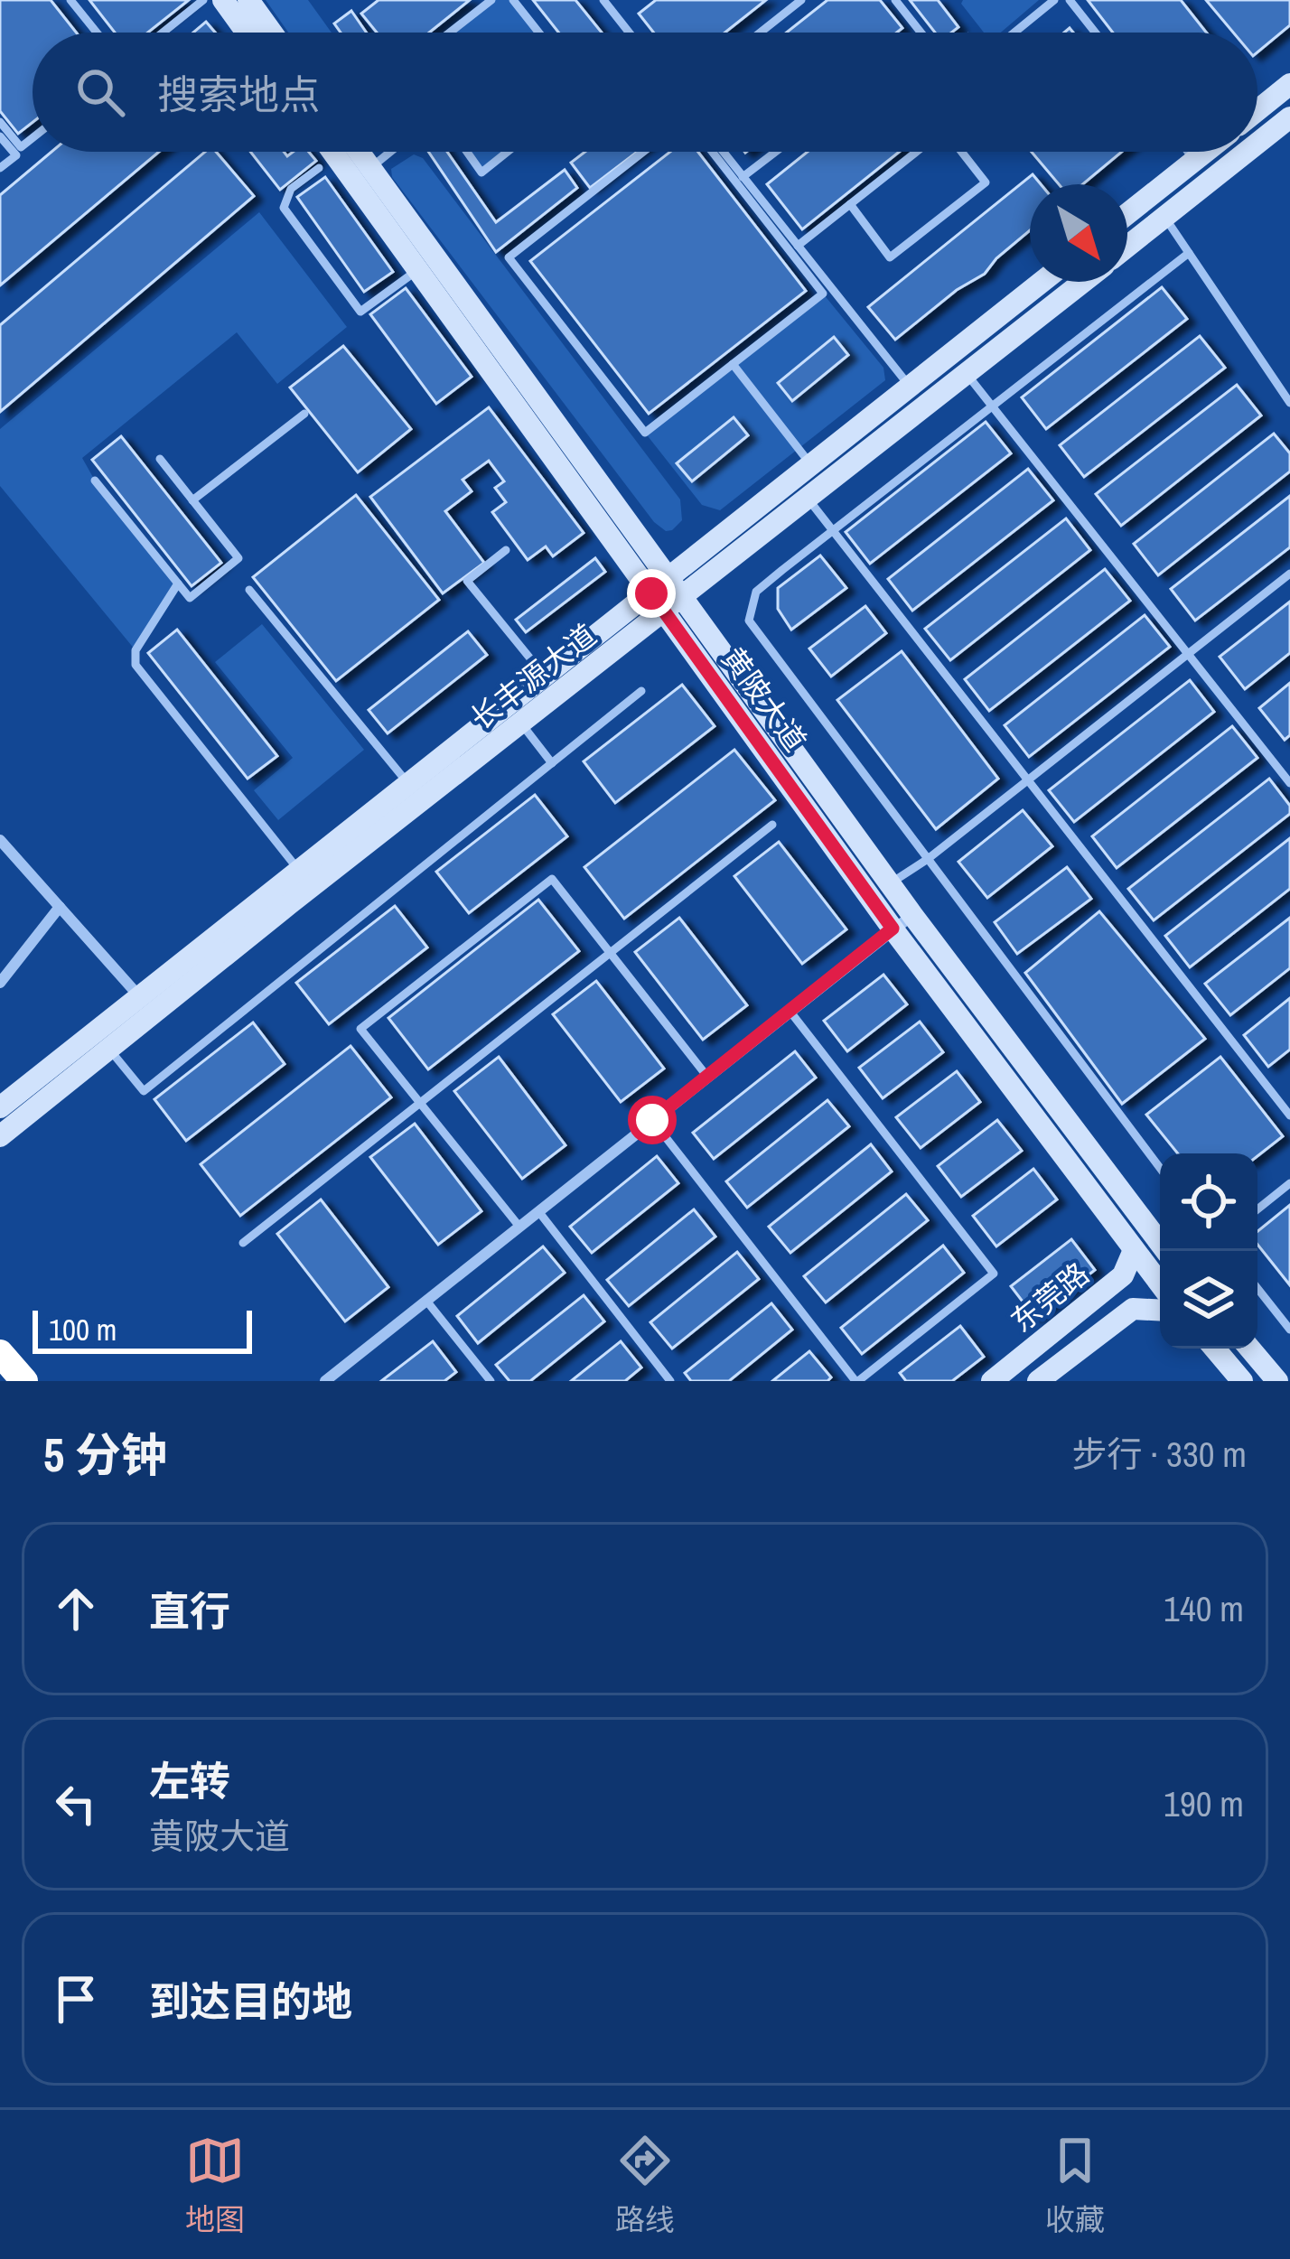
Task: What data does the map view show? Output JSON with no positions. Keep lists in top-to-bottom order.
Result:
{
  "streets": {
    "street": ["长丰源大道", "黄陂大道", "东莞路"]
  },
  "crossings": [
    ["长丰源大道", "黄陂大道"],
    ["黄陂大道", "东莞路"]
  ],
  "scale_bar": "100 m",
  "north": "bottom right",
  "page": {
    "search": "搜索地点",
    "scale": "100 m",
    "heading": ["5 分钟", "步行 · 330 m"],
    "list": [
      ["直行", "140 m"],
      ["左转", "黄陂大道", "190 m"],
      "到达目的地"
    ],
    "nav": ["地图", "路线", "收藏"]
  }
}
